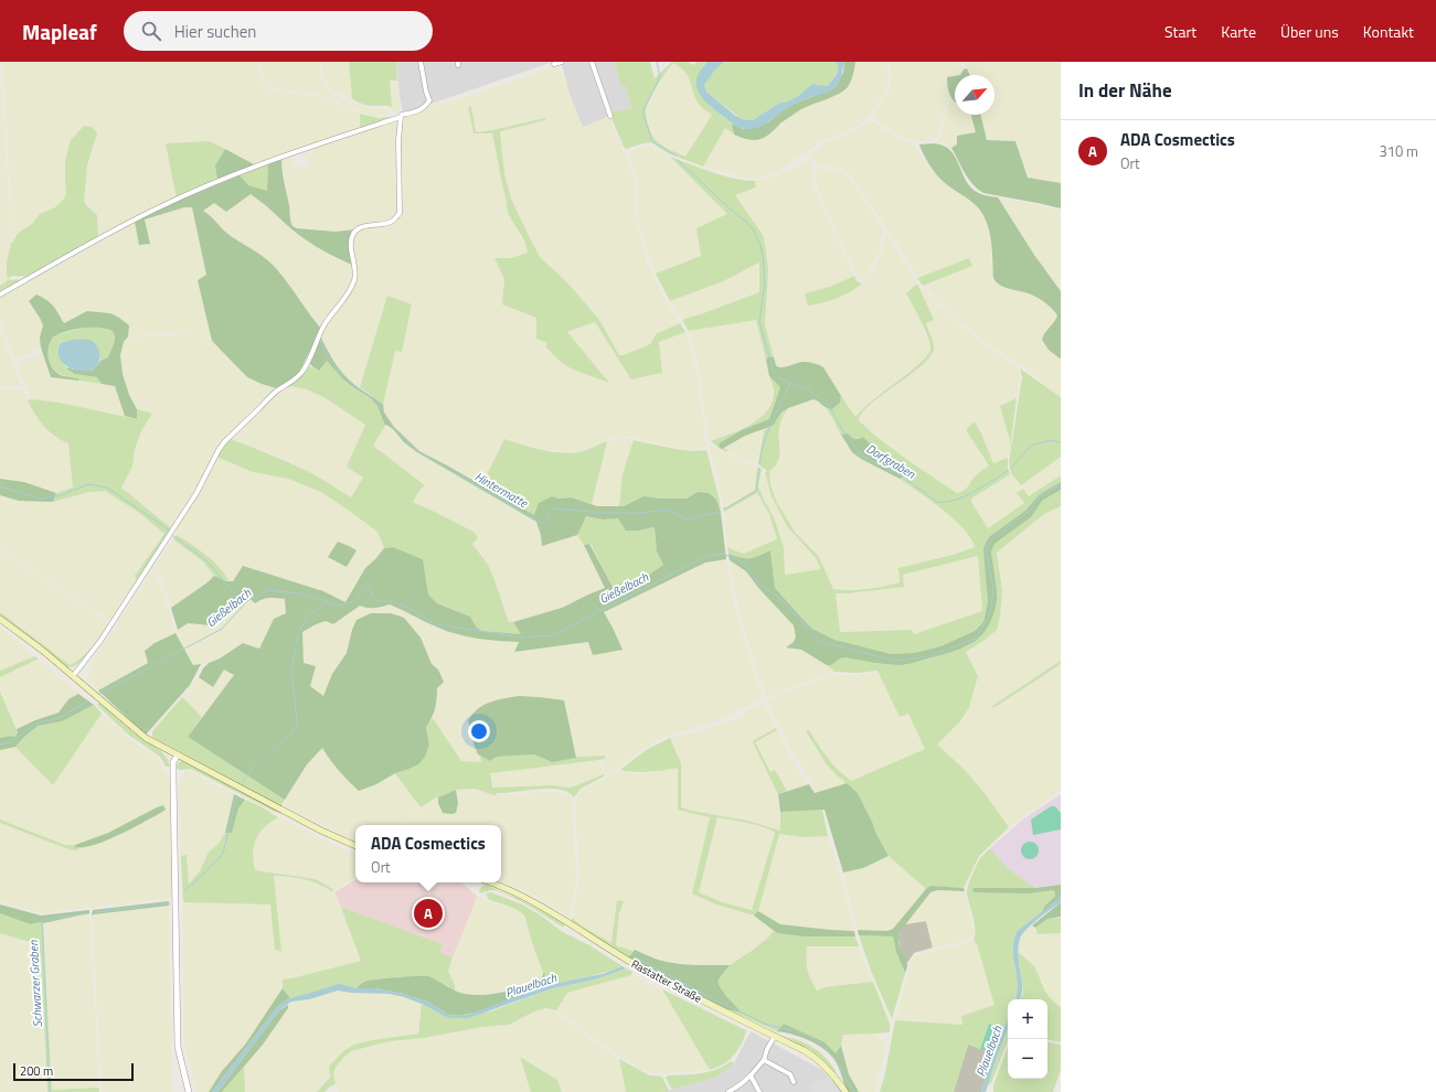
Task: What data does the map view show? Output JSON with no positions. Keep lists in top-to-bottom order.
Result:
{
  "streets": {
    "main road": ["Rastatter Straße"]
  },
  "water": [
    "Dorfgraben",
    "Hintermatte",
    "Gießelbach",
    "Schwarzer Graben",
    "Plauelbach"
  ],
  "scale_bar": "200 m",
  "north": "top right",
  "page": {
    "header": "Mapleaf",
    "search": "Hier suchen",
    "nav": [
      "Start",
      "Karte",
      "Über uns",
      "Kontakt"
    ],
    "heading": "In der Nähe",
    "list": [
      {
        "mark": "A",
        "name": "ADA Cosmectics",
        "note": "Ort",
        "value": "310 m"
      }
    ],
    "popup": ["ADA Cosmectics", "Ort"],
    "pins": "A",
    "map_buttons": ["+", "−"],
    "scale": "200 m"
  }
}
